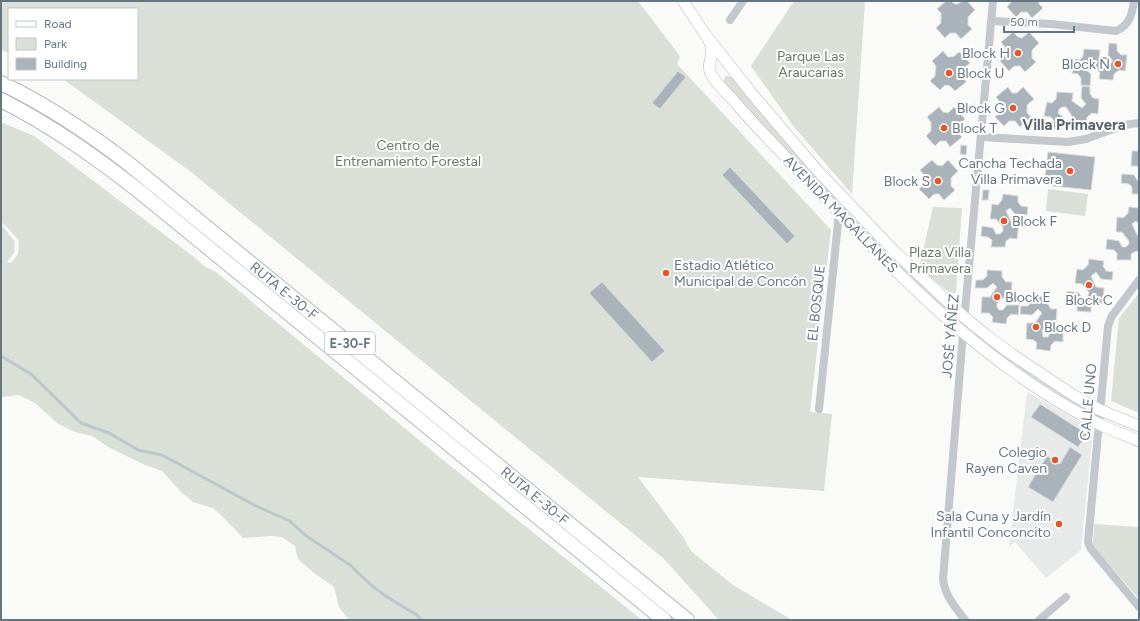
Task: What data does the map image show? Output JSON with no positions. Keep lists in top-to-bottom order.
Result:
{
  "streets": {
    "highway": ["RUTA E-30-F", "E-30-F"],
    "main road": ["AVENIDA MAGALLANES"],
    "street": ["EL BOSQUE", "JOSÉ YÁÑEZ", "CALLE UNO"]
  },
  "crossings": [
    ["AVENIDA MAGALLANES", "EL BOSQUE"],
    ["AVENIDA MAGALLANES", "JOSÉ YÁÑEZ"],
    ["AVENIDA MAGALLANES", "CALLE UNO"]
  ],
  "districts": ["Villa Primavera"],
  "parks": ["Parque Las Araucarias", "Centro de Entrenamiento Forestal", "Plaza Villa Primavera"],
  "places": [
    "Block H",
    "Block Ñ",
    "Block U",
    "Block G",
    "Block T",
    "Cancha Techada Villa Primavera",
    "Block S",
    "Block F",
    "Estadio Atlético Municipal de Concón",
    "Block C",
    "Block E",
    "Block D",
    "Colegio Rayen Caven",
    "Sala Cuna y Jardín Infantil Conconcito"
  ],
  "legend": ["Road", "Park", "Building"],
  "scale_bar": "50 m"
}
